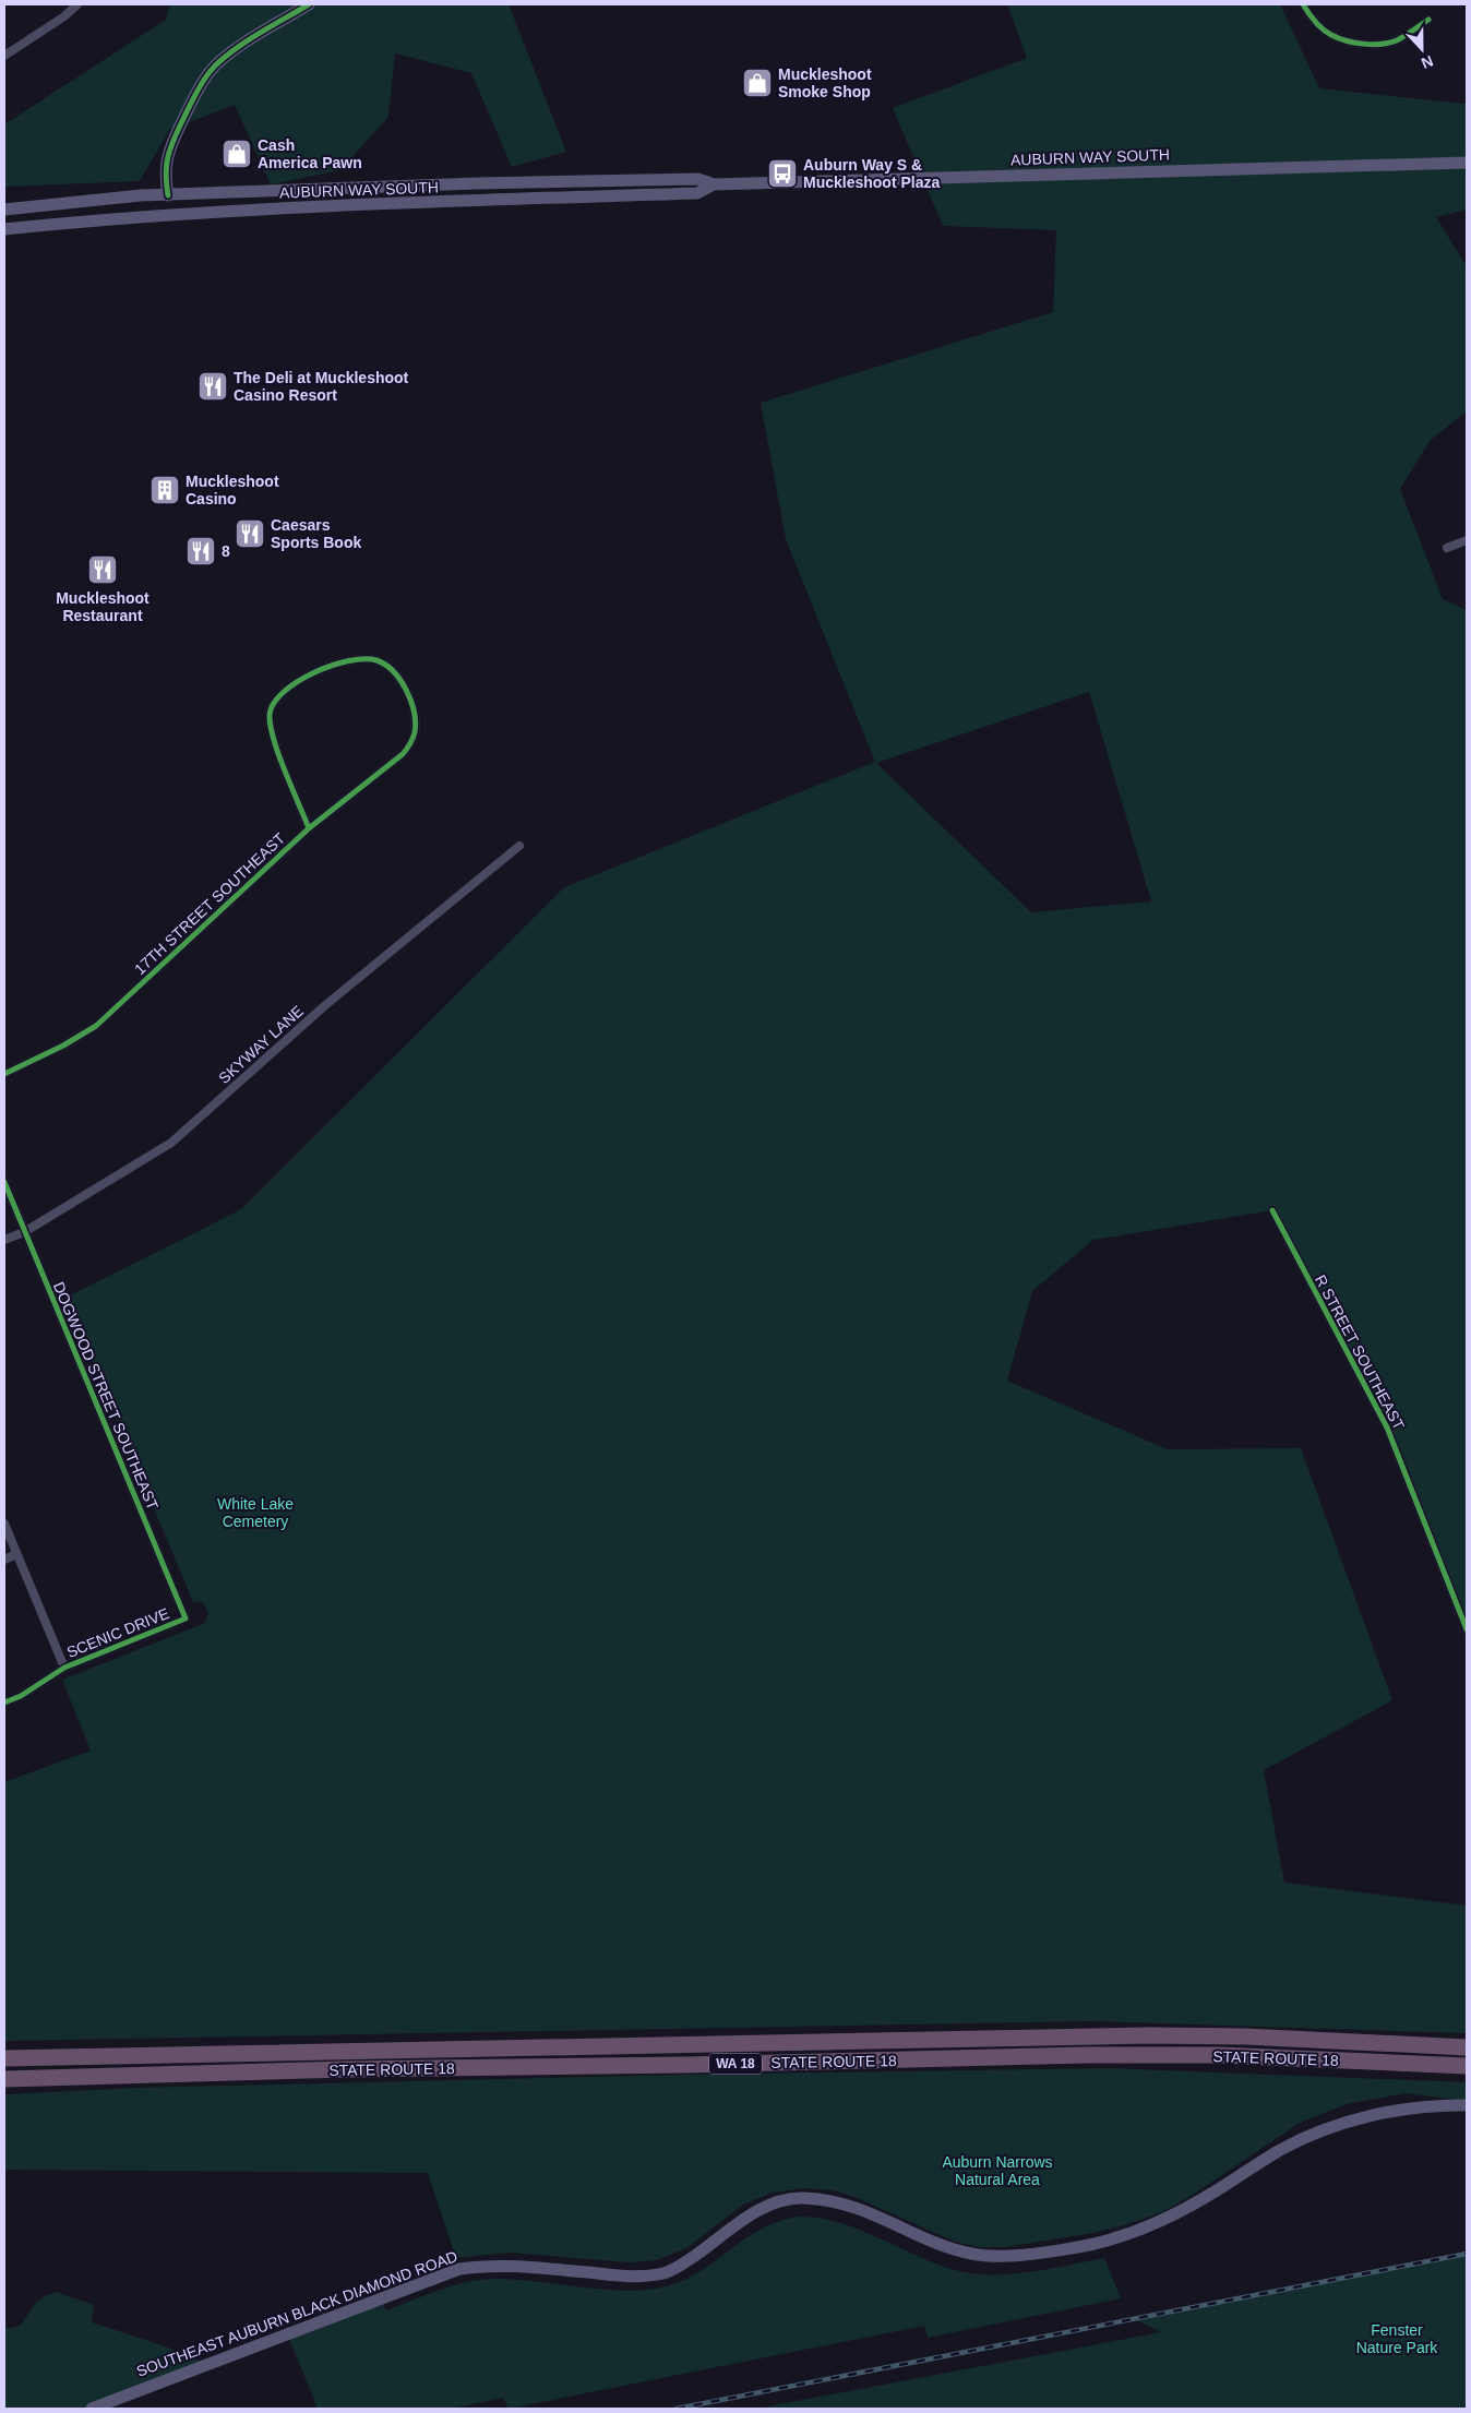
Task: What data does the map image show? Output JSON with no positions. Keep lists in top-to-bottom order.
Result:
{
  "streets": {
    "highway": ["STATE ROUTE 18", "WA 18"],
    "main road": ["AUBURN WAY SOUTH", "SOUTHEAST AUBURN BLACK DIAMOND ROAD"],
    "street": [
      "17TH STREET SOUTHEAST",
      "SKYWAY LANE",
      "R STREET SOUTHEAST",
      "DOGWOOD STREET SOUTHEAST",
      "SCENIC DRIVE"
    ]
  },
  "crossings": [
    ["SKYWAY LANE", "DOGWOOD STREET SOUTHEAST"],
    ["DOGWOOD STREET SOUTHEAST", "SCENIC DRIVE"]
  ],
  "parks": ["White Lake Cemetery", "Auburn Narrows Natural Area", "Fenster Nature Park"],
  "places": {
    "shop": ["Muckleshoot Smoke Shop", "Cash America Pawn"],
    "bus stop": ["Auburn Way S & Muckleshoot Plaza"],
    "restaurant": [
      "The Deli at Muckleshoot Casino Resort",
      "Caesars Sports Book",
      "8",
      "Muckleshoot Restaurant"
    ],
    "building": ["Muckleshoot Casino"]
  },
  "north": "bottom"
}
